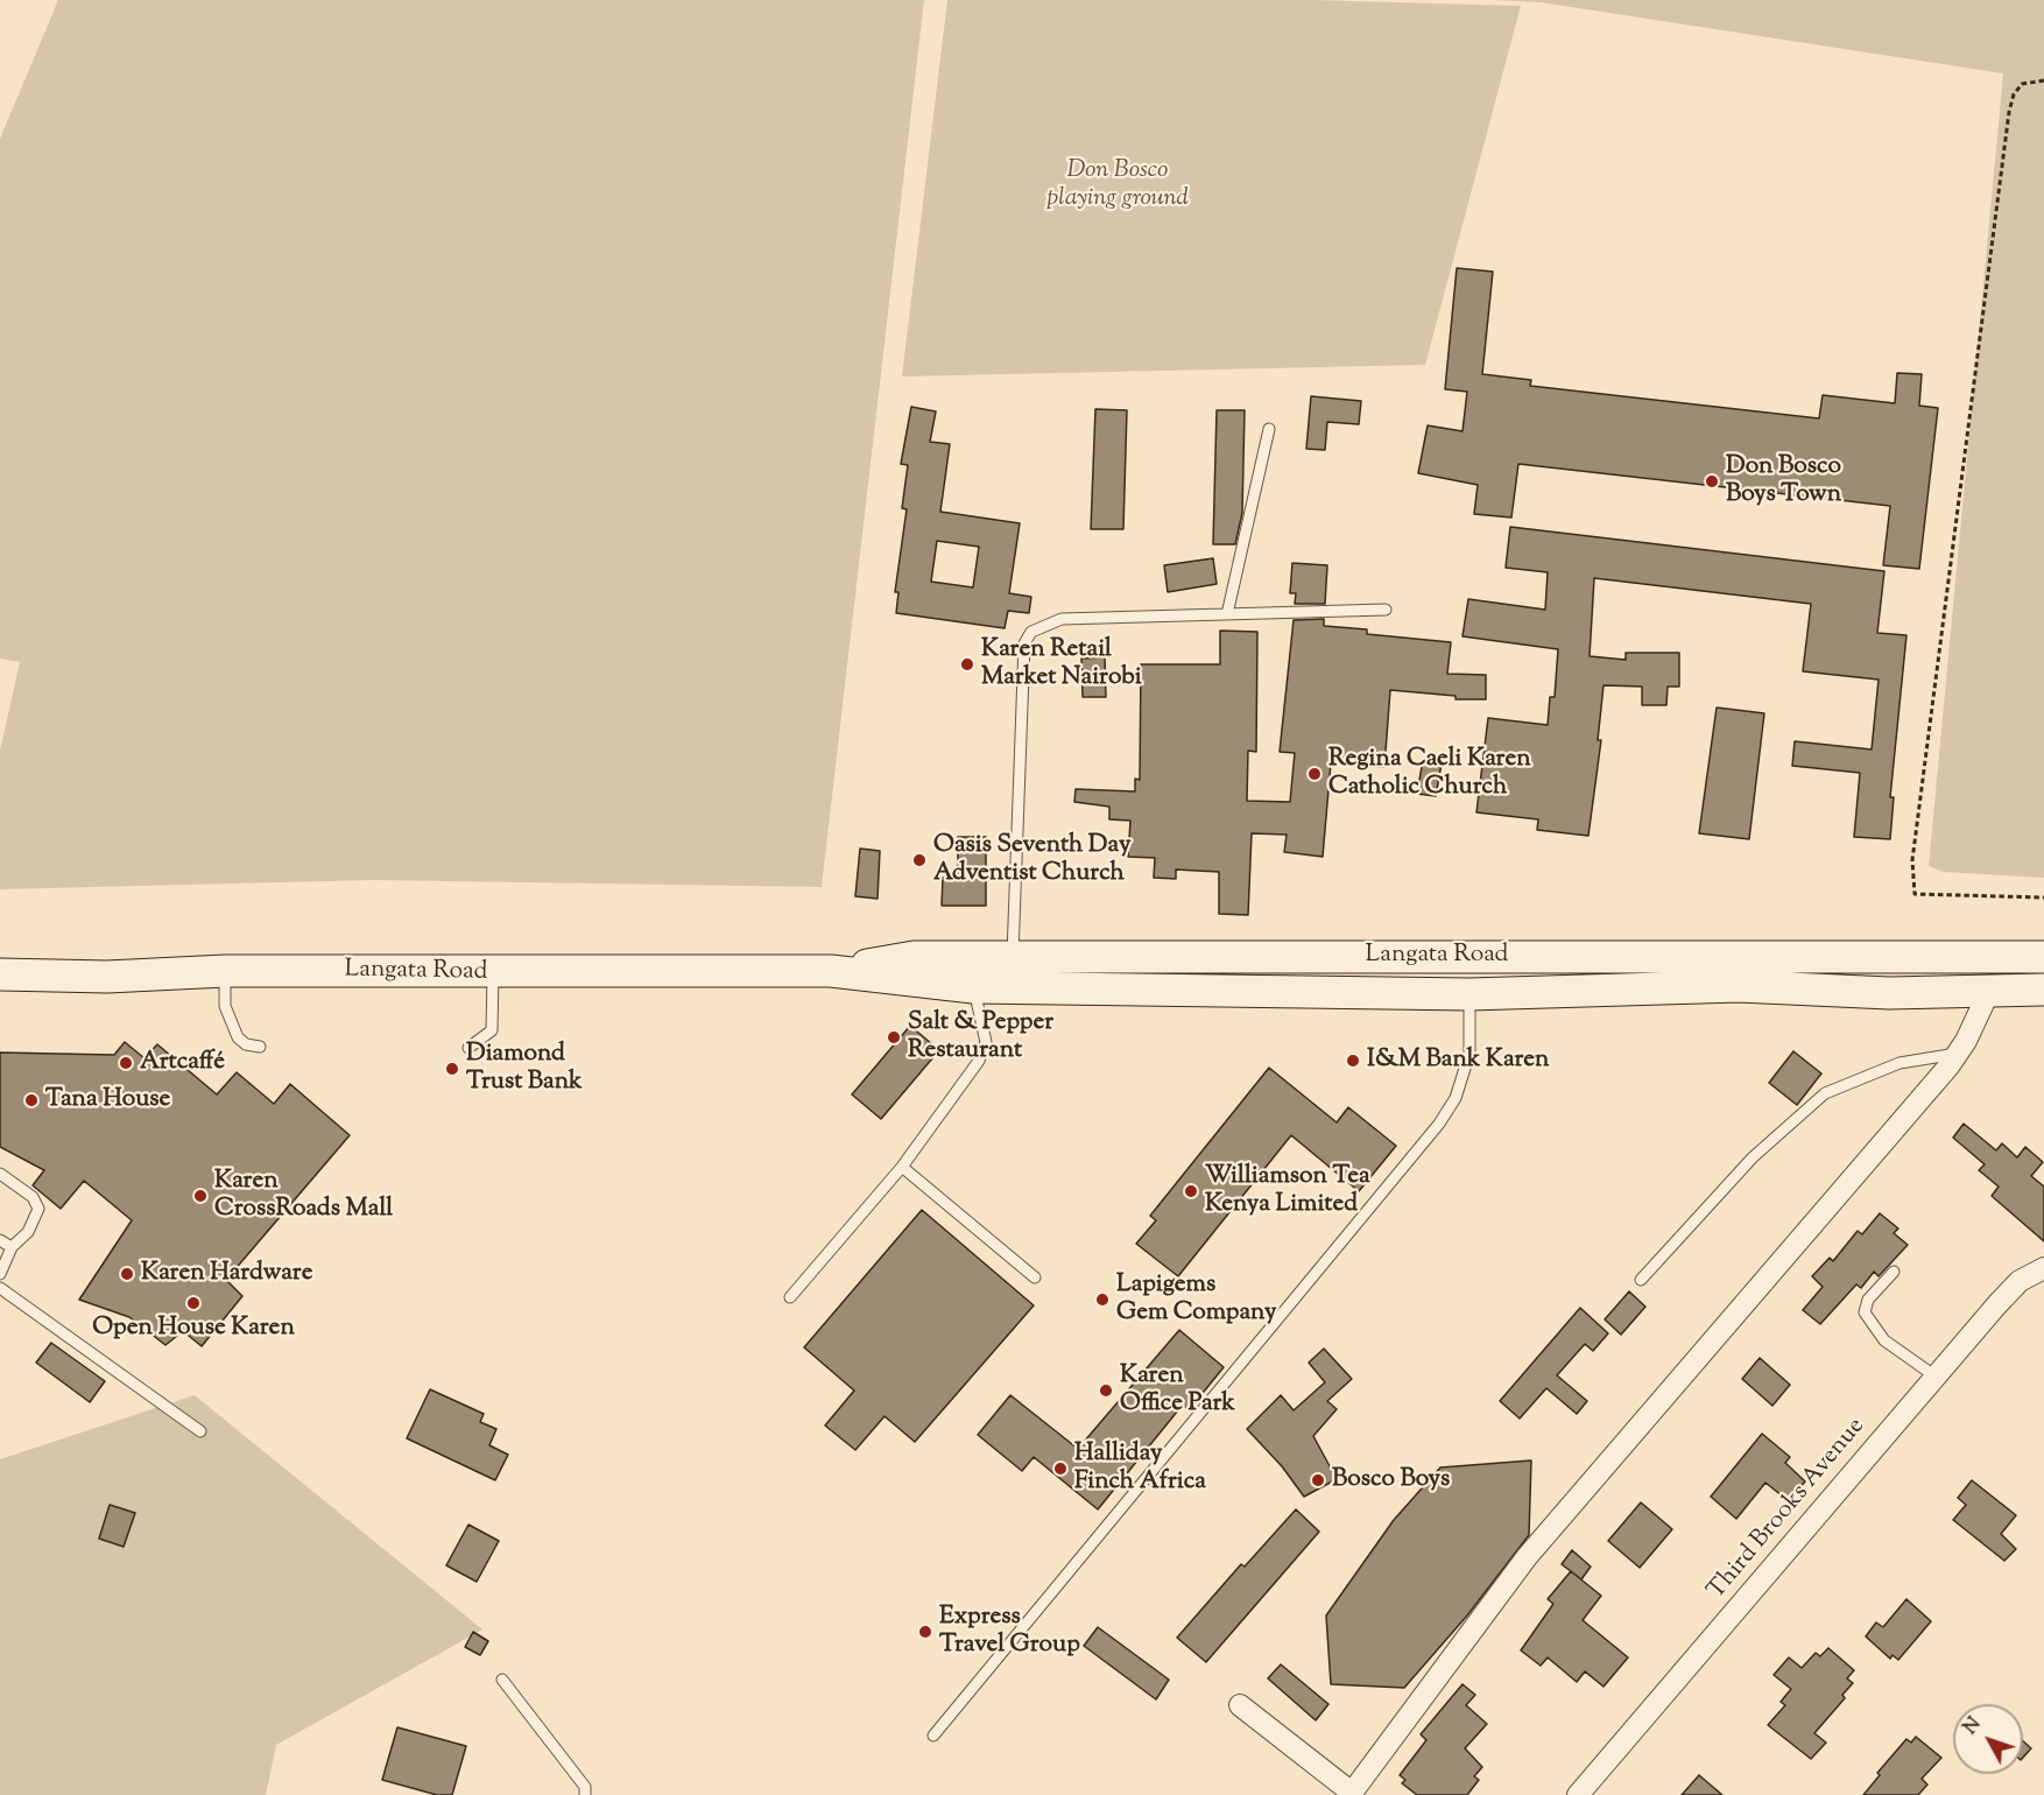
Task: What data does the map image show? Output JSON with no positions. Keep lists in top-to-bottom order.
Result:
{
  "streets": {
    "main road": ["Langata Road"],
    "street": ["Third Brooks Avenue"]
  },
  "parks": ["Don Bosco playing ground"],
  "places": [
    "Don Bosco Boys Town",
    "Karen Retail Market Nairobi",
    "Regina Caeli Karen Catholic Church",
    "Oasis Seventh Day Adventist Church",
    "Salt & Pepper Restaurant",
    "I&M Bank Karen",
    "Artcaffé",
    "Diamond Trust Bank",
    "Tana House",
    "Williamson Tea Kenya Limited",
    "Karen CrossRoads Mall",
    "Karen Hardware",
    "Lapigems Gem Company",
    "Open House Karen",
    "Karen Office Park",
    "Halliday Finch Africa",
    "Bosco Boys",
    "Express Travel Group"
  ],
  "north": "top left"
}
